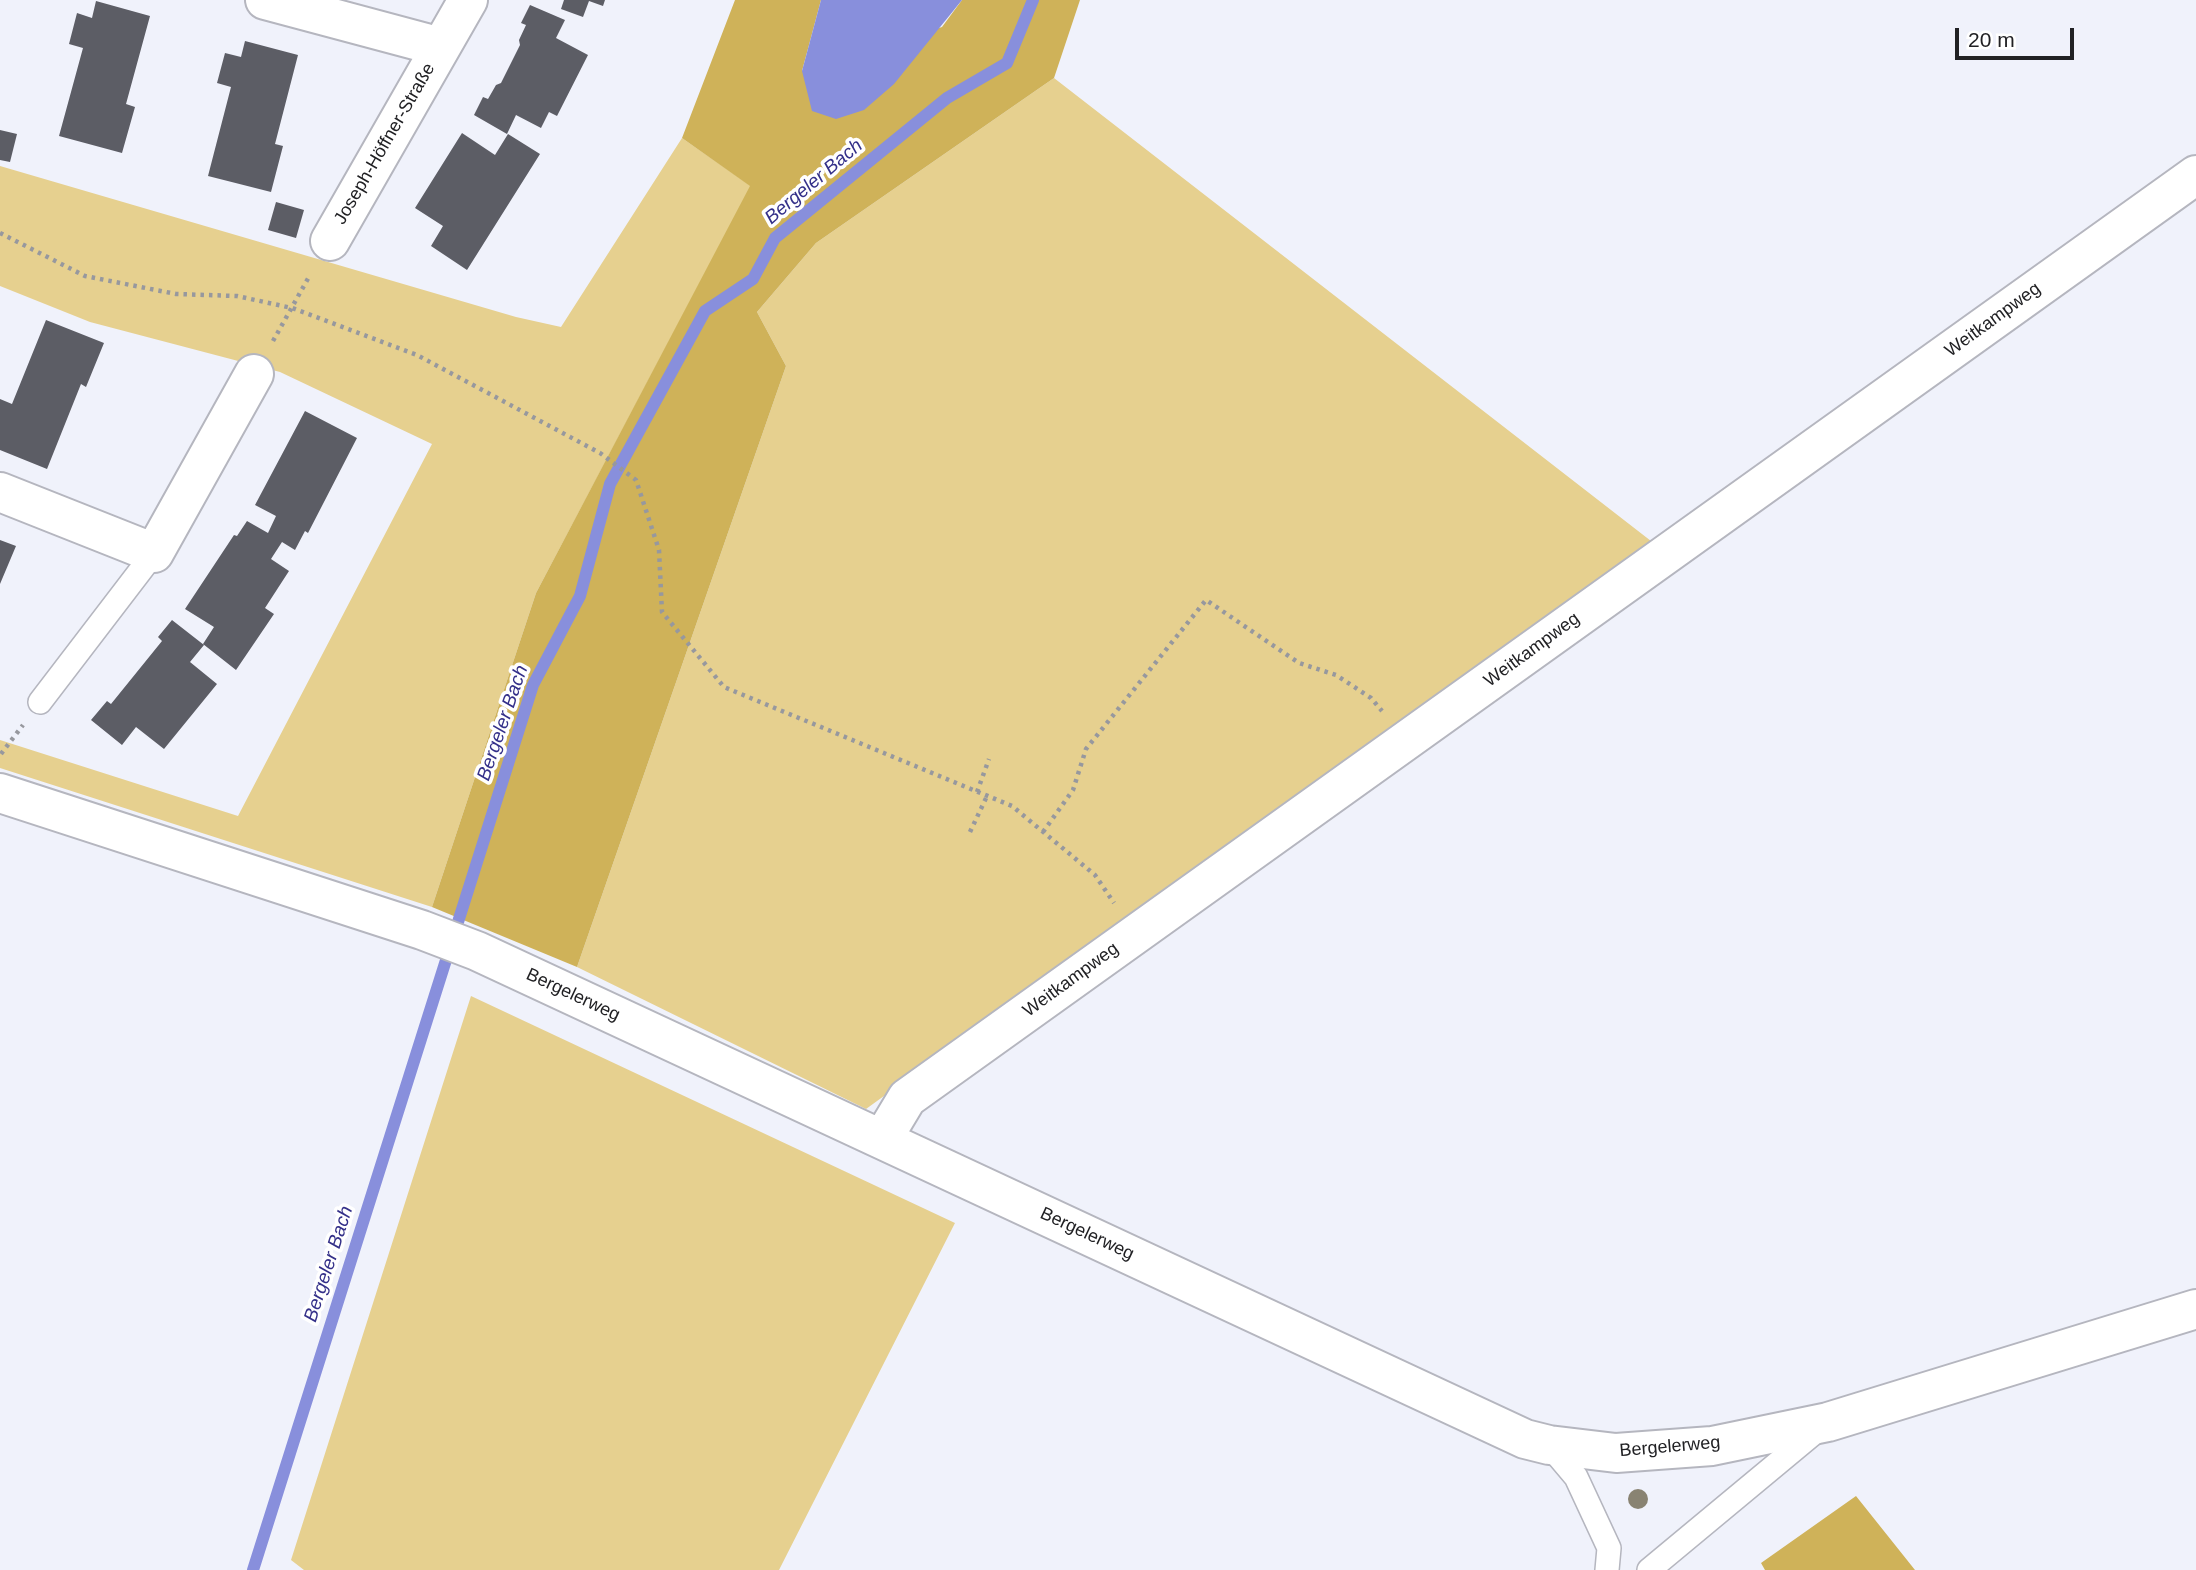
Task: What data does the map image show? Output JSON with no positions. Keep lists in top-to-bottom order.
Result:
{
  "streets": {
    "street": ["Joseph-Höffner-Straße", "Weitkampweg", "Bergelerweg"]
  },
  "crossings": [
    ["Weitkampweg", "Bergelerweg"]
  ],
  "water": ["Bergeler Bach"],
  "scale_bar": "20 m"
}
